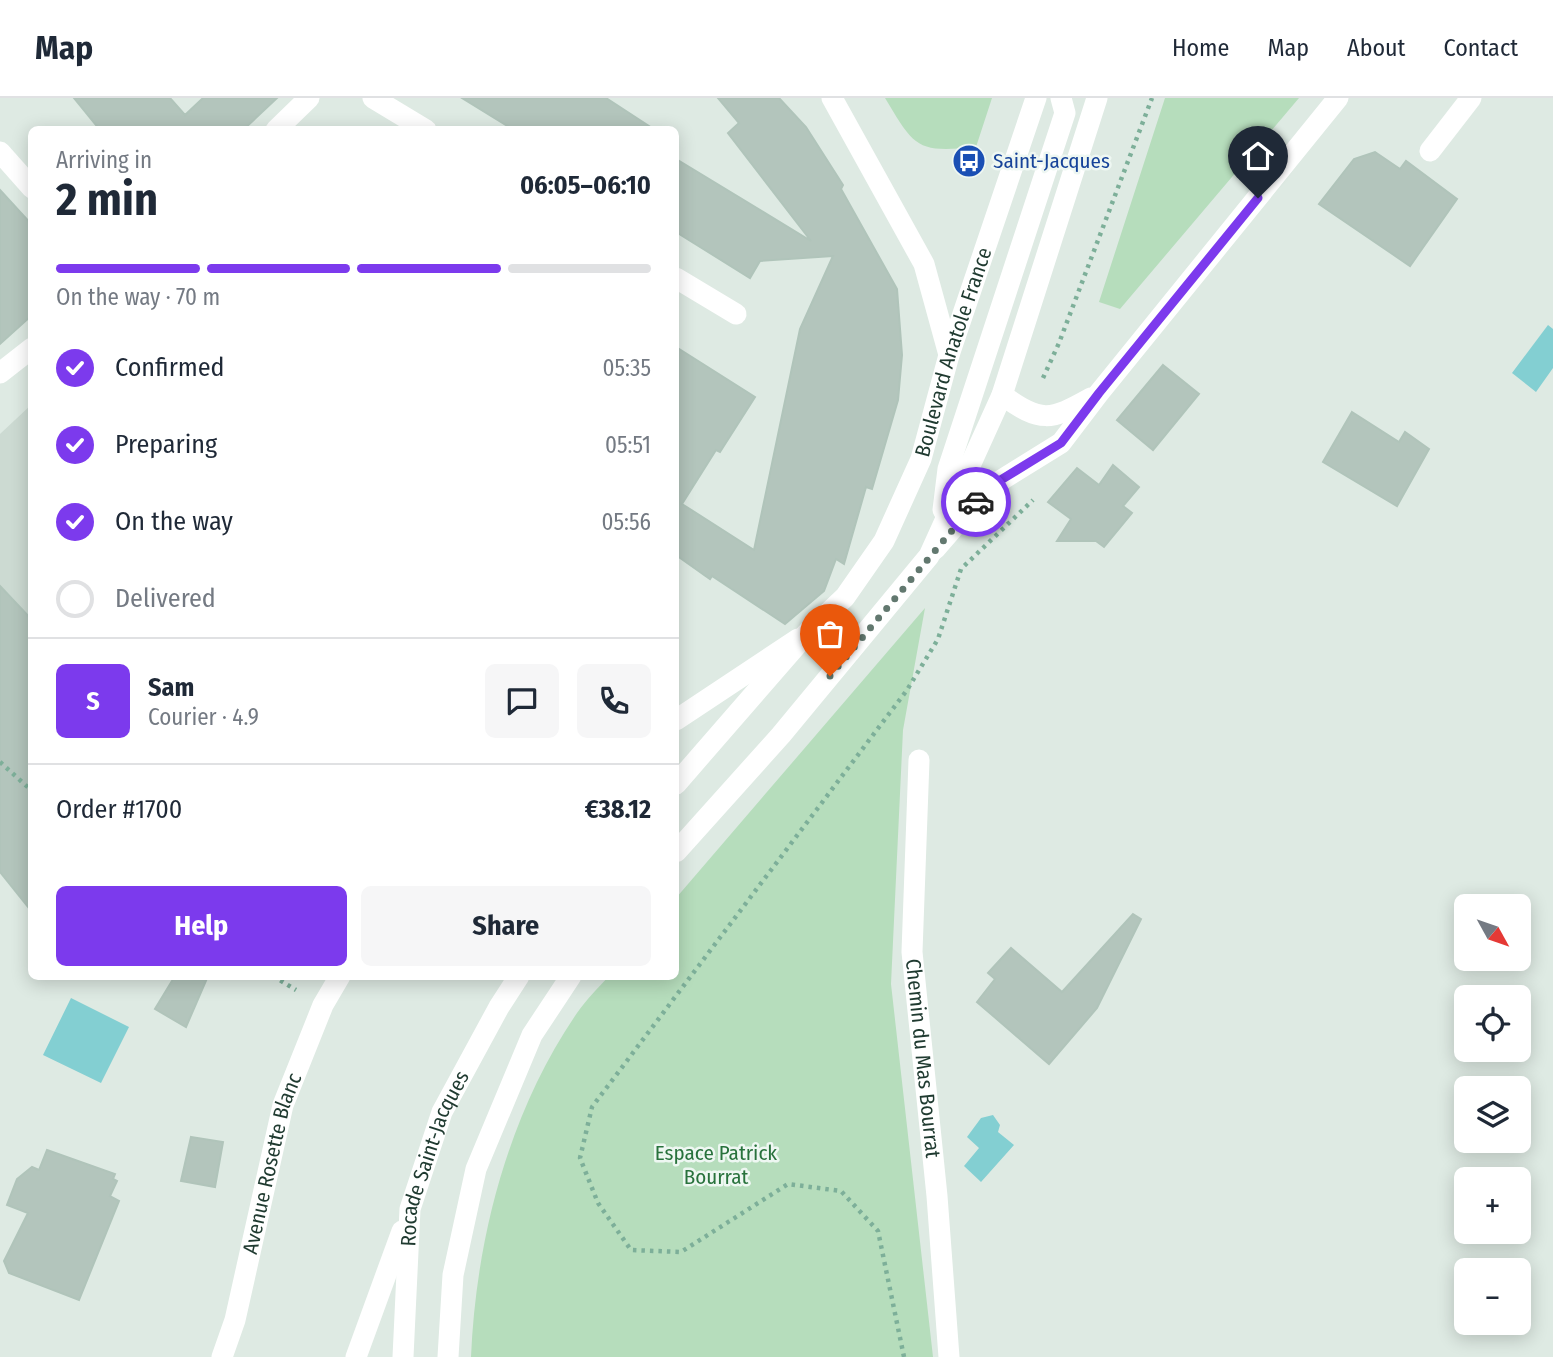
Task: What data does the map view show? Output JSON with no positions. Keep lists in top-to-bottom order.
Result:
{
  "streets": {
    "main road": [
      "Boulevard Anatole France",
      "Chemin du Mas Bourrat",
      "Rocade Saint-Jacques",
      "Avenue Rosette Blanc"
    ]
  },
  "parks": ["Espace Patrick Bourrat"],
  "places": {
    "bus stop": ["Saint-Jacques"]
  },
  "north": "bottom right",
  "page": {
    "header": "Map",
    "nav": [
      "Home",
      "Map",
      "About",
      "Contact"
    ],
    "heading": ["2 min", "Arriving in", "06:05–06:10"],
    "panel": [
      "Sam",
      "Courier · 4.9",
      "Order #1700",
      "€38.12"
    ],
    "bar": "On the way · 70 m",
    "list": [
      ["Confirmed", "05:35"],
      ["Preparing", "05:51"],
      ["On the way", "05:56"],
      "Delivered"
    ],
    "round": "S",
    "buttons": ["Help", "Share"],
    "map_buttons": ["+", "−"]
  }
}
